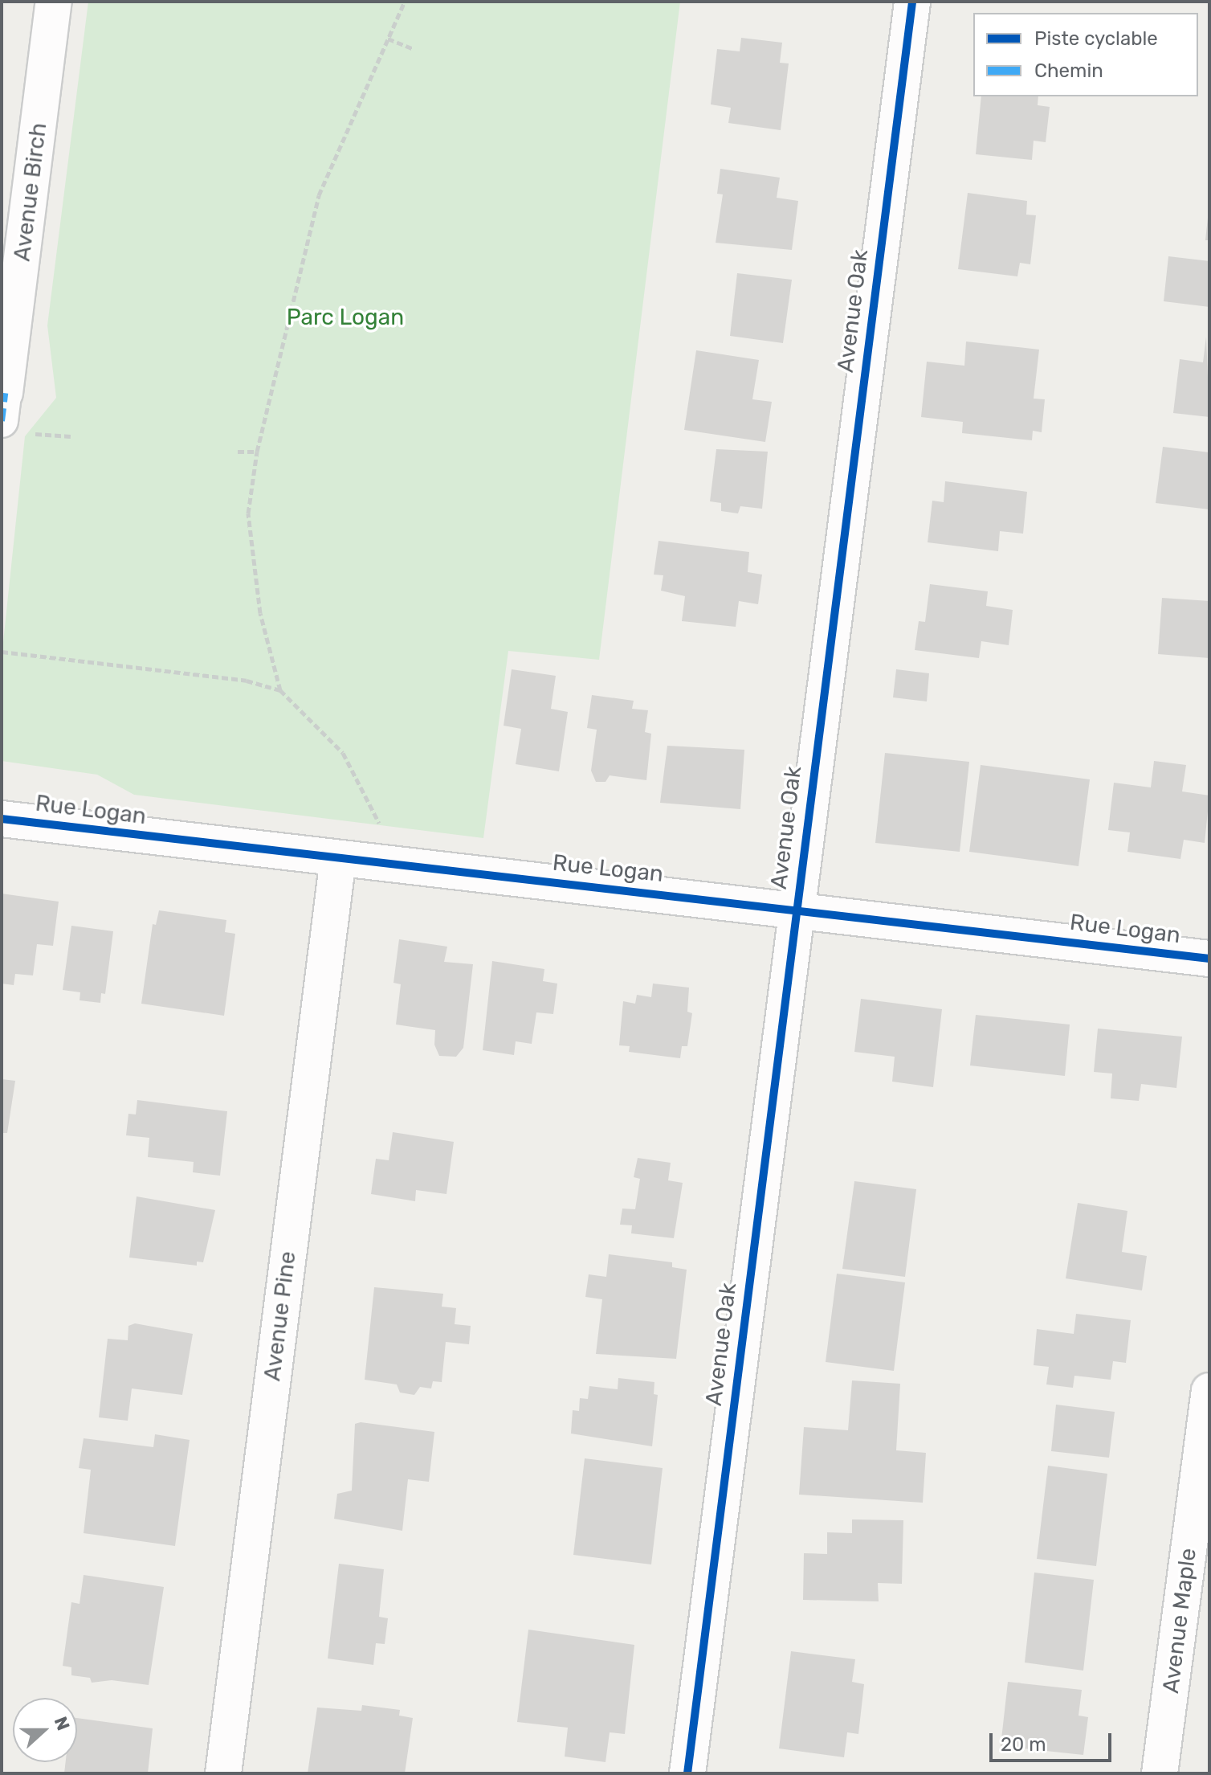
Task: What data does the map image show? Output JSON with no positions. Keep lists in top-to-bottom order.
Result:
{
  "streets": {
    "street": [
      "Avenue Birch",
      "Avenue Oak",
      "Rue Logan",
      "Avenue Pine",
      "Avenue Maple"
    ]
  },
  "crossings": [
    ["Avenue Oak", "Rue Logan"],
    ["Rue Logan", "Avenue Pine"]
  ],
  "parks": ["Parc Logan"],
  "legend": ["Piste cyclable", "Chemin"],
  "scale_bar": "20 m",
  "north": "right"
}
